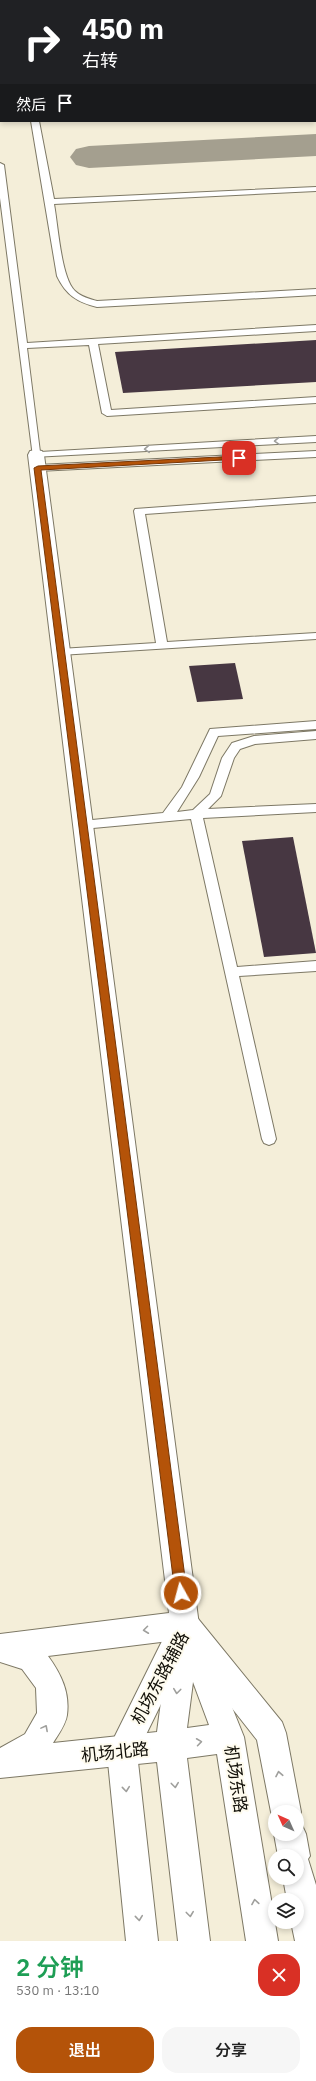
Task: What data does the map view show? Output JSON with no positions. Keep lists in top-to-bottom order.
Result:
{
  "streets": {
    "street": ["机场东路辅路", "机场北路", "机场东路"]
  },
  "crossings": [
    ["机场东路辅路", "机场北路"],
    ["机场东路辅路", "机场东路"],
    ["机场北路", "机场东路"]
  ],
  "north": "top left",
  "page": {
    "turn": ["450 m", "右转"],
    "then": "然后",
    "heading": ["2 分钟", "530 m · 13:10"],
    "buttons": ["退出", "分享"]
  }
}
